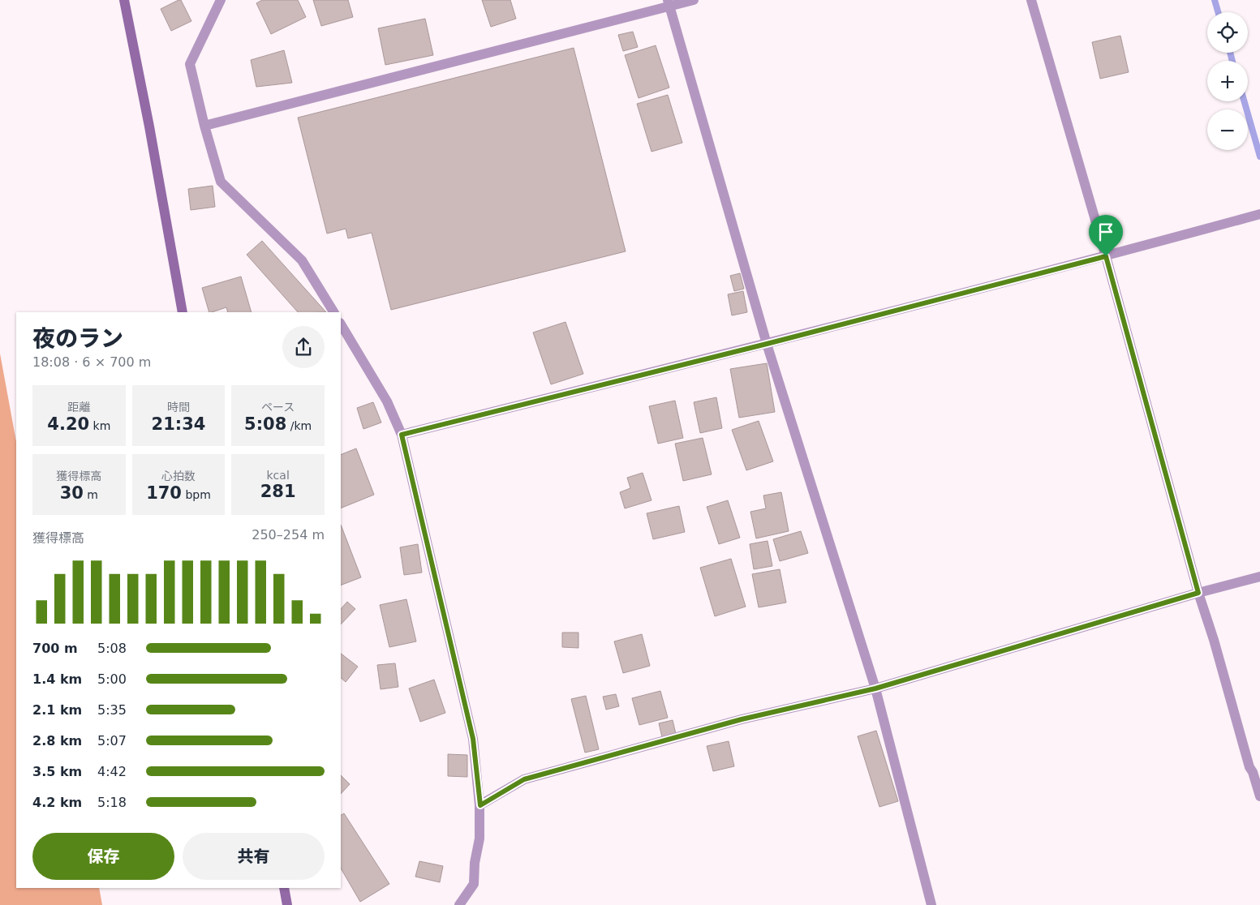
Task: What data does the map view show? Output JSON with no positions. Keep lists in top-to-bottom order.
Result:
{
  "page": {
    "map_buttons": ["+", "−"],
    "heading": ["夜のラン", "18:08 · 6 × 700 m"],
    "stats": [
      ["距離", "4.20 km"],
      ["時間", "21:34"],
      ["ペース", "5:08 /km"],
      ["獲得標高", "30 m"],
      ["心拍数", "170 bpm"],
      ["kcal", "281"]
    ],
    "chart": ["獲得標高", "250–254 m"],
    "list": [
      {
        "name": "700 m",
        "note": "5:08"
      },
      {
        "name": "1.4 km",
        "note": "5:00"
      },
      {
        "name": "2.1 km",
        "note": "5:35"
      },
      {
        "name": "2.8 km",
        "note": "5:07"
      },
      {
        "name": "3.5 km",
        "note": "4:42"
      },
      {
        "name": "4.2 km",
        "note": "5:18"
      }
    ],
    "buttons": ["保存", "共有"]
  }
}
